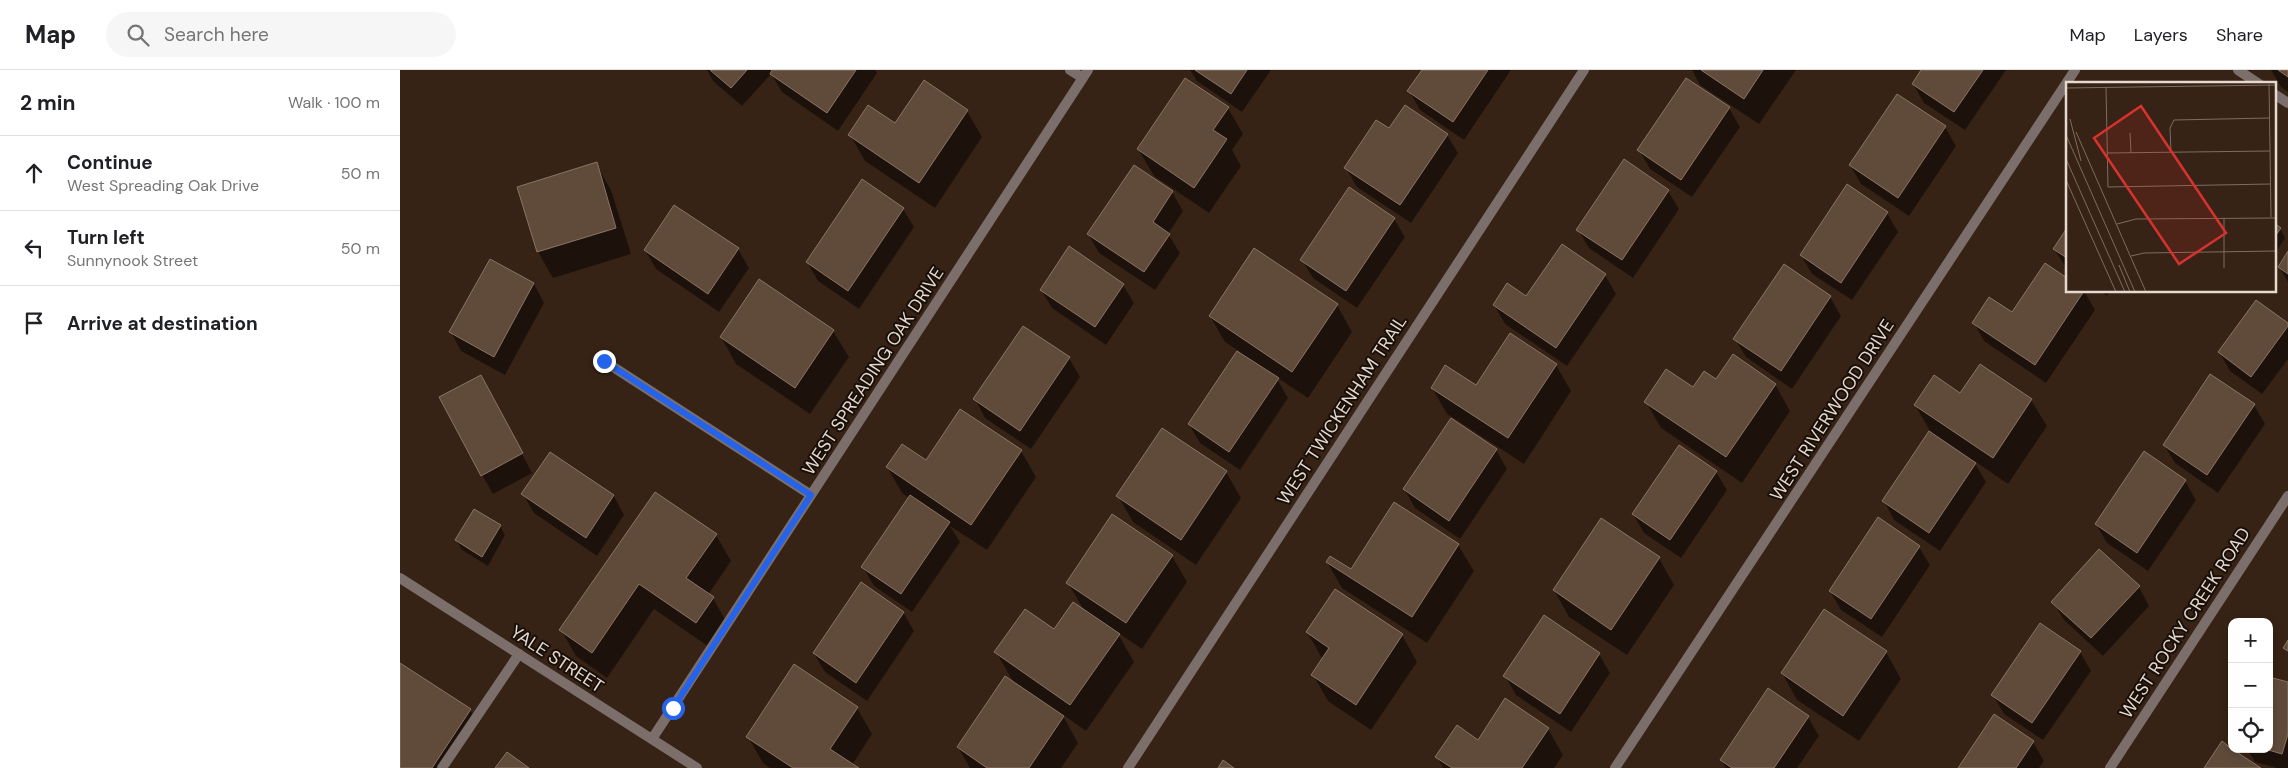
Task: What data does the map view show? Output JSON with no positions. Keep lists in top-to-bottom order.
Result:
{
  "streets": {
    "street": [
      "WEST SPREADING OAK DRIVE",
      "WEST TWICKENHAM TRAIL",
      "WEST RIVERWOOD DRIVE",
      "WEST ROCKY CREEK ROAD",
      "YALE STREET"
    ]
  },
  "crossings": [
    ["WEST SPREADING OAK DRIVE", "YALE STREET"]
  ],
  "page": {
    "header": "Map",
    "search": "Search here",
    "nav": ["Map", "Layers", "Share"],
    "heading": ["2 min", "Walk · 100 m"],
    "list": [
      ["Continue", "West Spreading Oak Drive", "50 m"],
      ["Turn left", "Sunnynook Street", "50 m"],
      "Arrive at destination"
    ],
    "map_buttons": ["+", "−"]
  }
}
